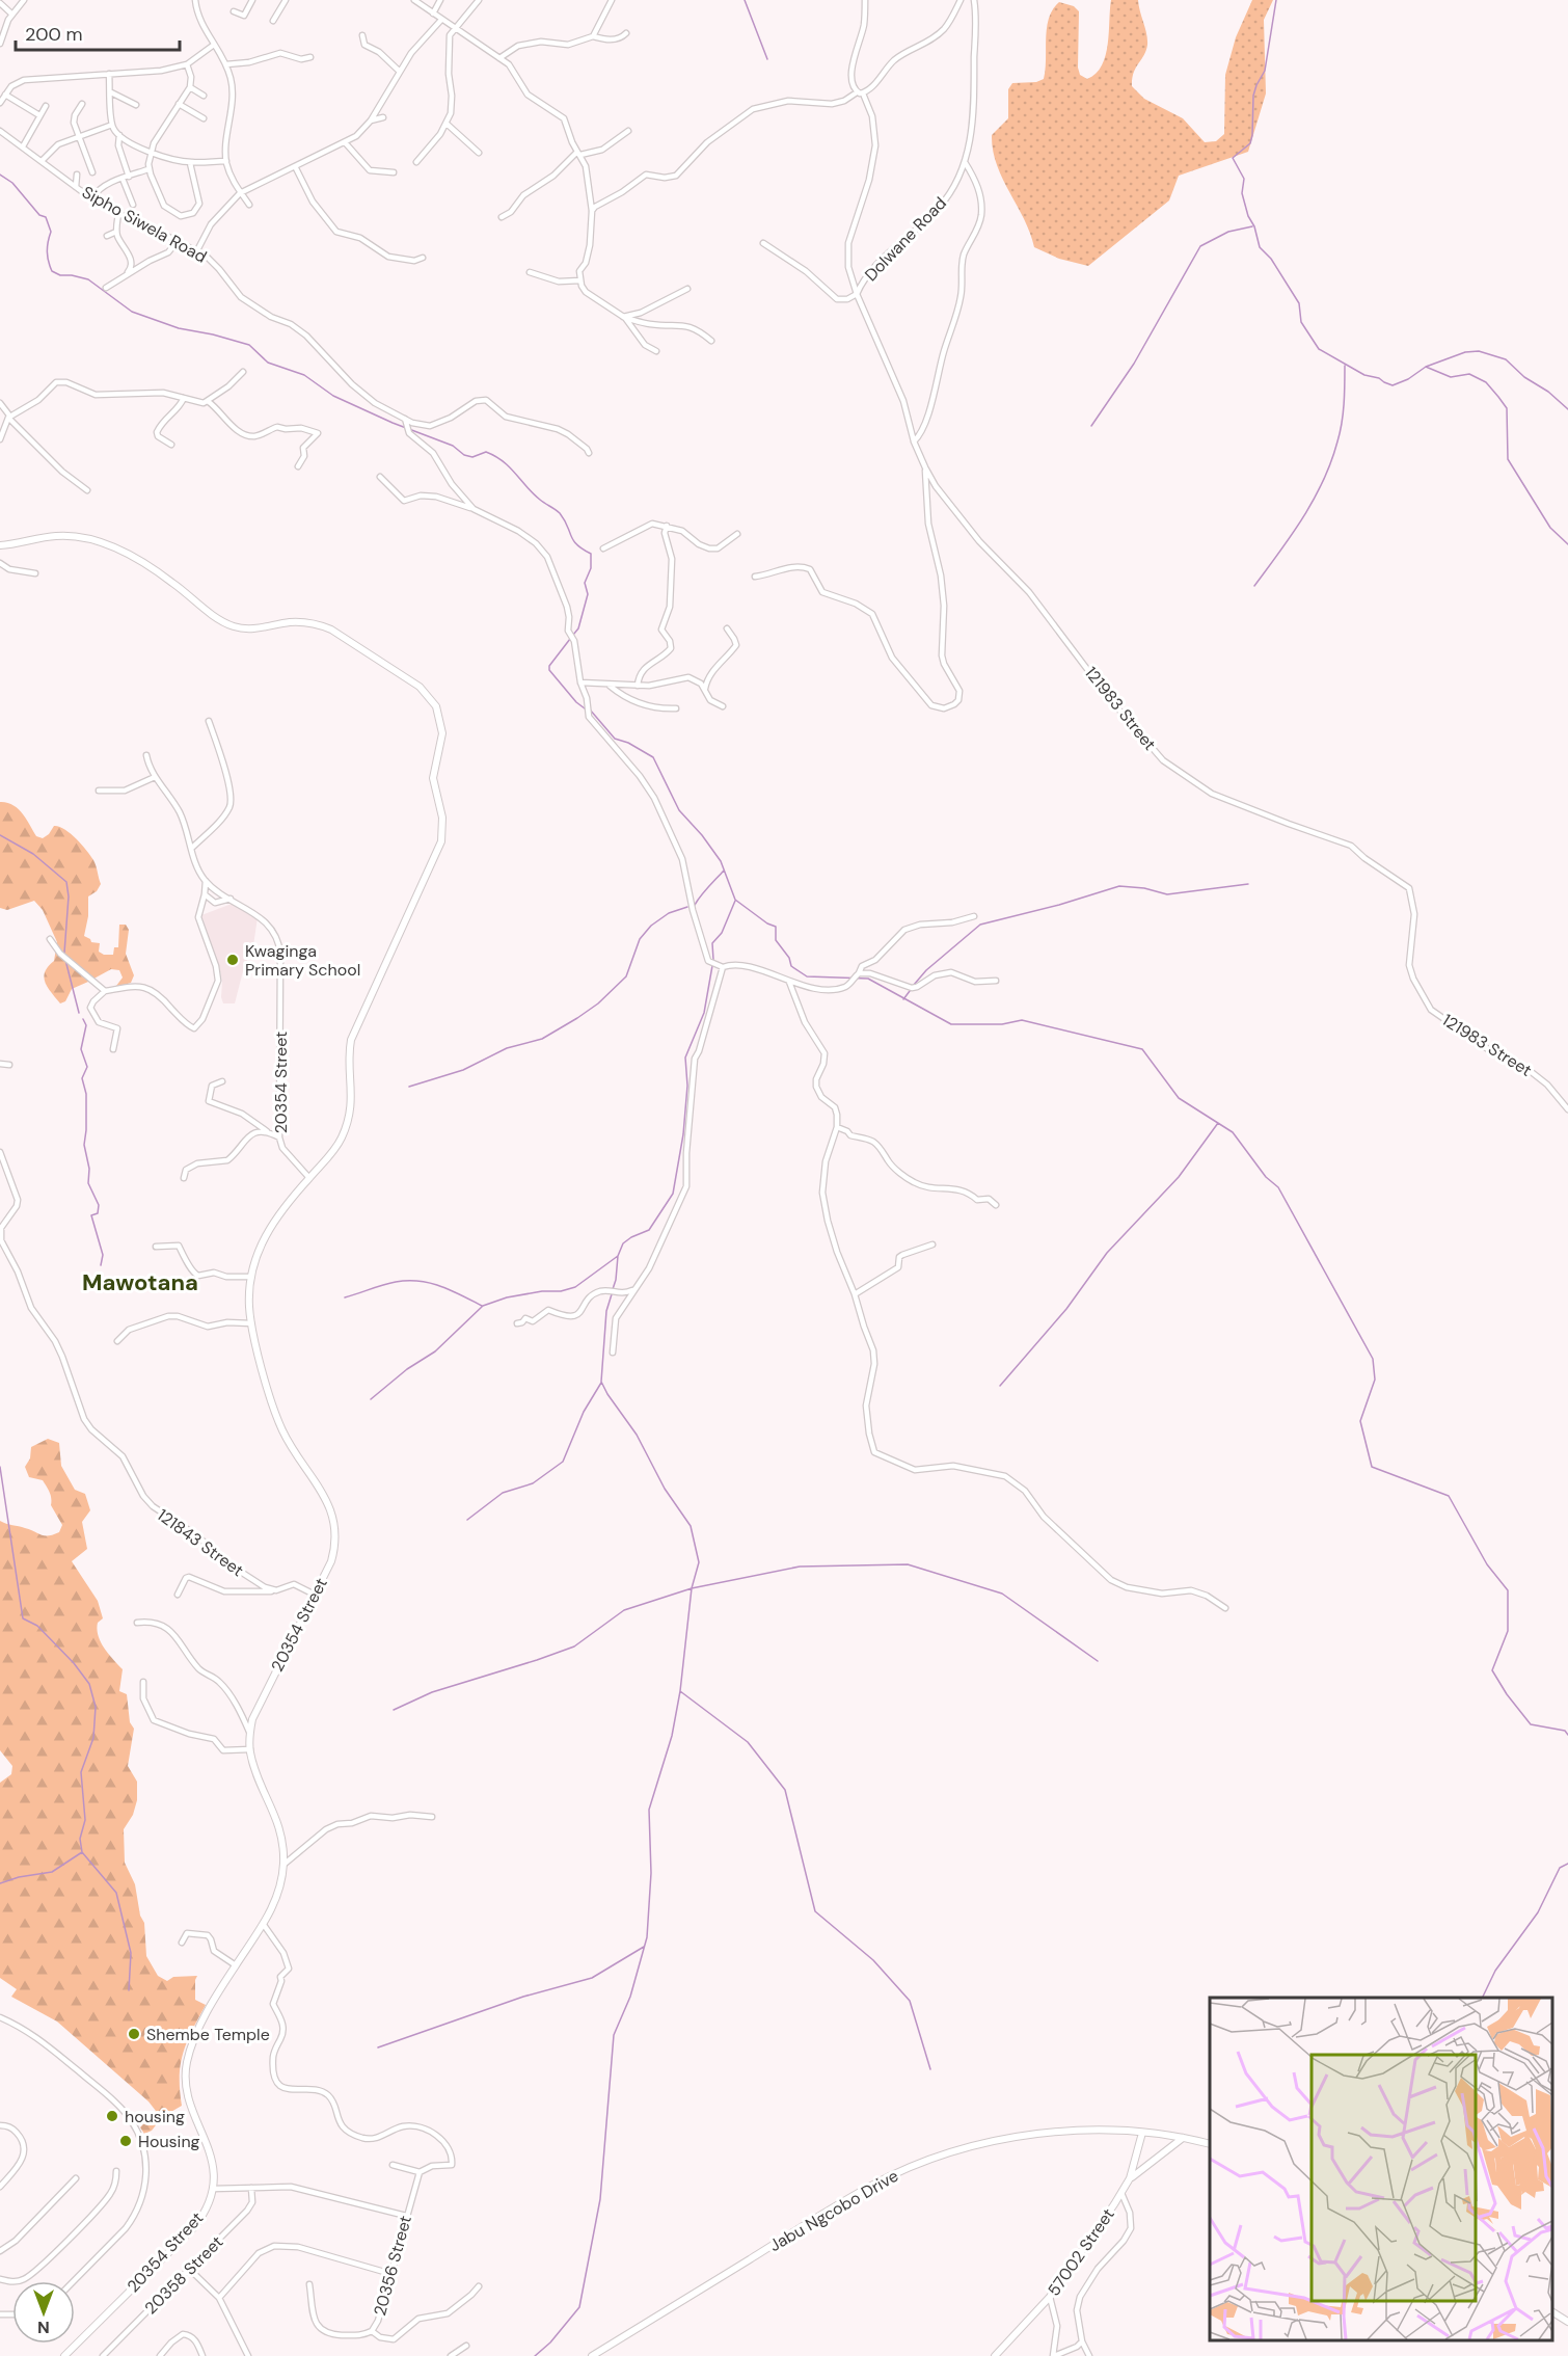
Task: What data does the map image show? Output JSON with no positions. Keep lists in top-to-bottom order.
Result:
{
  "streets": {
    "street": [
      "Sipho Siwela Road",
      "Dolwane Road",
      "121983 Street",
      "20354 Street",
      "121843 Street",
      "Jabu Ngcobo Drive",
      "57002 Street",
      "20356 Street",
      "20358 Street"
    ]
  },
  "crossings": [
    ["Dolwane Road", "121983 Street"],
    ["Jabu Ngcobo Drive", "57002 Street"]
  ],
  "districts": ["Mawotana"],
  "places": [
    "Kwaginga Primary School",
    "Shembe Temple",
    "housing",
    "Housing"
  ],
  "scale_bar": "200 m",
  "north": "bottom"
}
